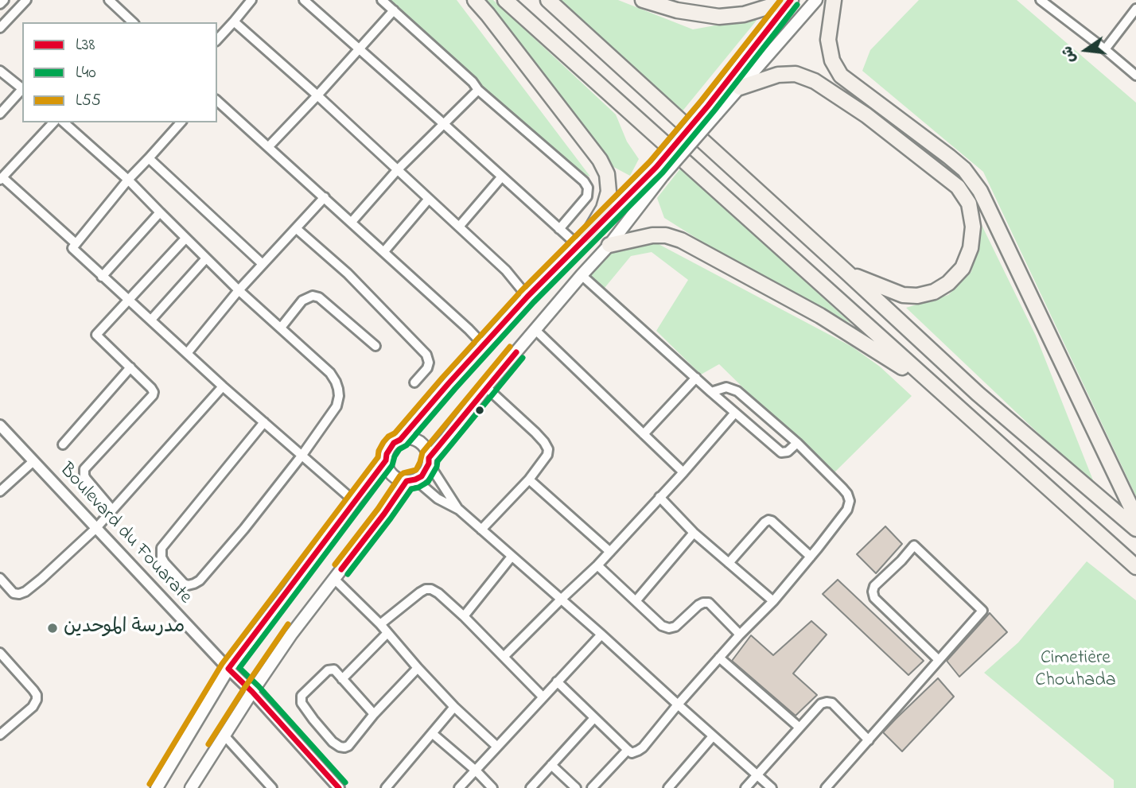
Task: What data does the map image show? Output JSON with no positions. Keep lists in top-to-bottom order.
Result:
{
  "streets": {
    "street": ["Boulevard du Fouarate"]
  },
  "parks": ["Cimetière Chouhada"],
  "places": ["مدرسة الموحدين"],
  "lines": ["transit line L38", "transit line L55", "transit line L40"],
  "legend": ["L38", "L40", "L55"],
  "north": "left"
}
